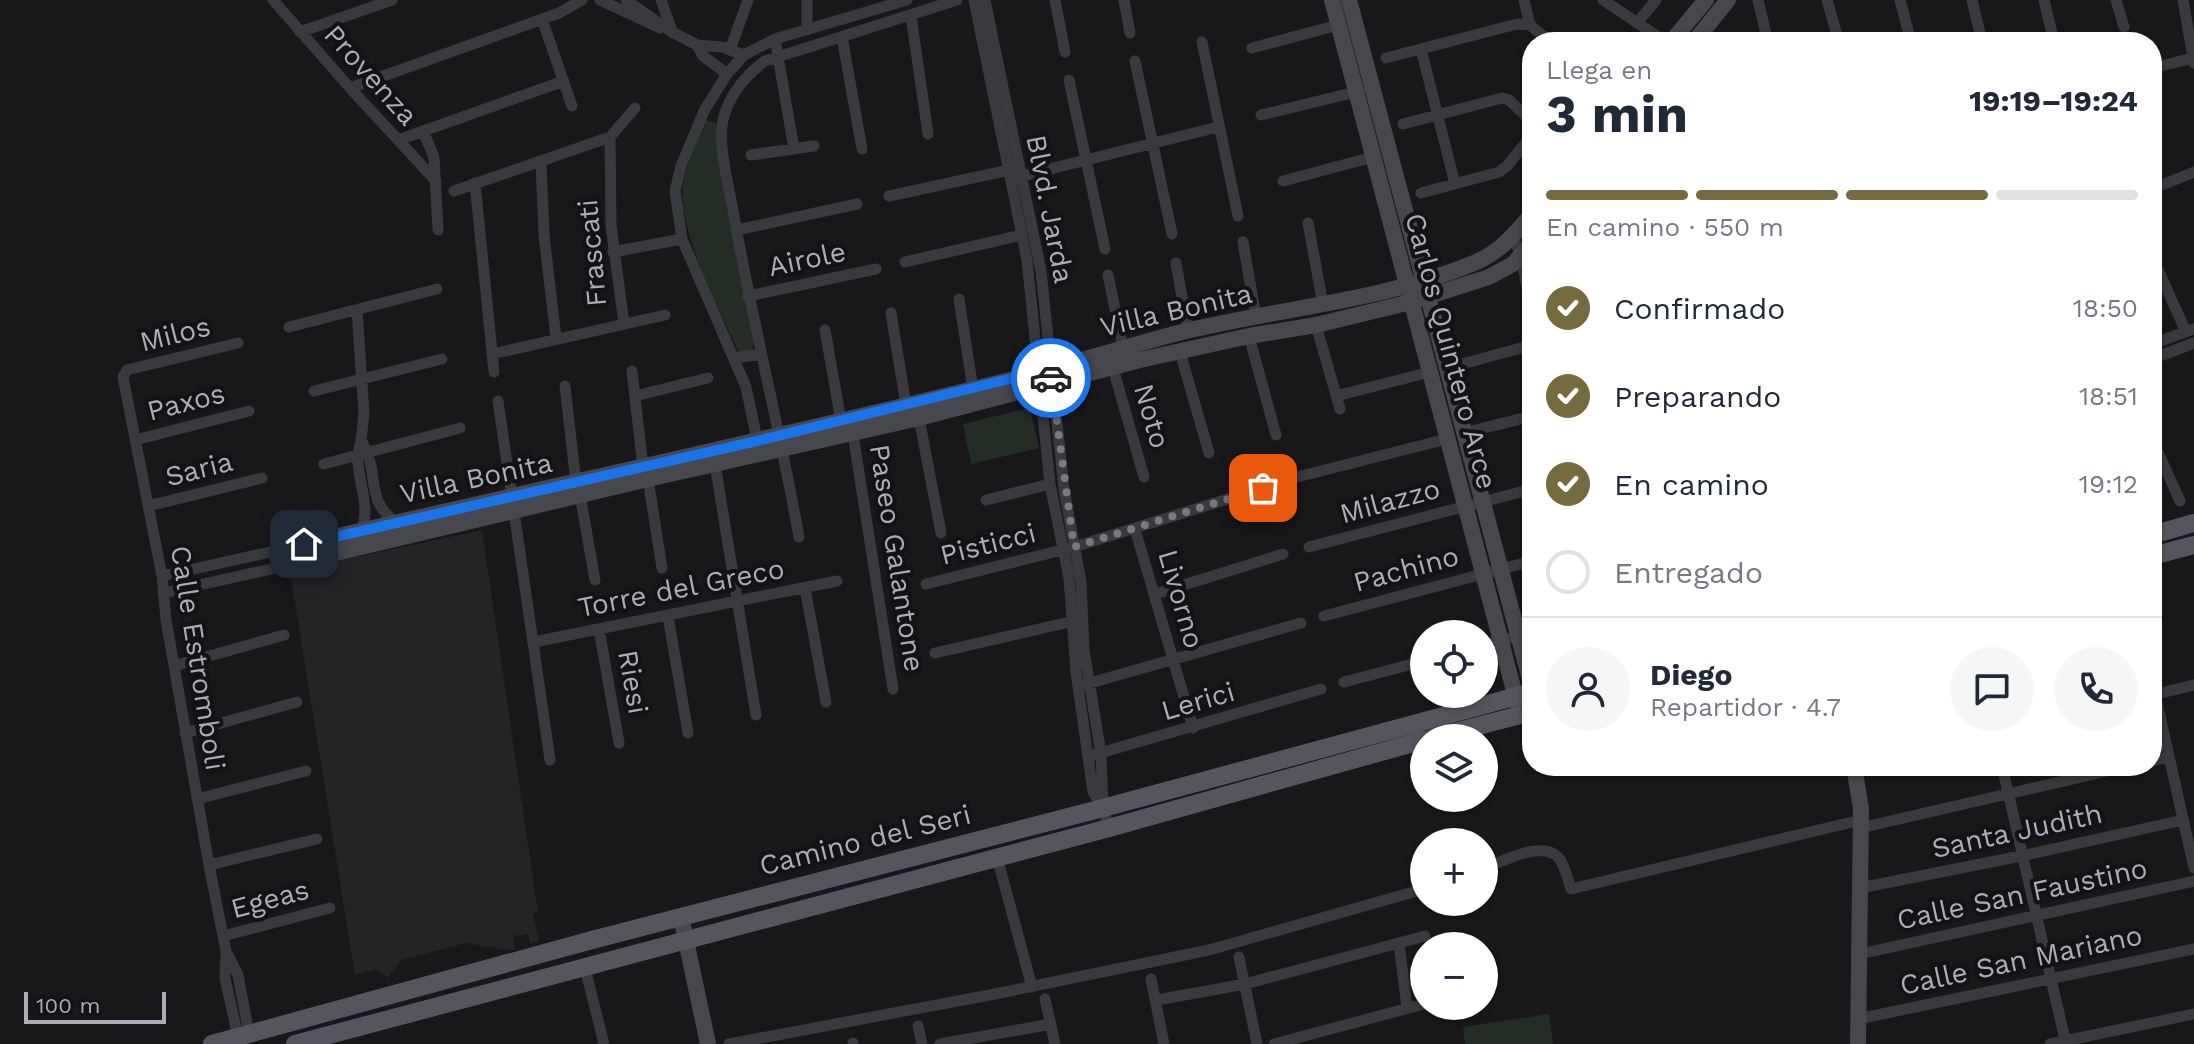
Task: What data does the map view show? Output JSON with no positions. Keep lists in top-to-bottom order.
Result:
{
  "streets": {
    "main road": ["Camino del Seri"],
    "street": [
      "Provenza",
      "Blvd. Jarda",
      "Frascati",
      "Airole",
      "Villa Bonita",
      "Milos",
      "Carlos Quintero Arce",
      "Paxos",
      "Noto",
      "Saria",
      "Milazzo",
      "Pisticci",
      "Paseo Galantone",
      "Pachino",
      "Torre del Greco",
      "Livorno",
      "Calle Estromboli",
      "Riesi",
      "Lerici",
      "Santa Judith",
      "Calle San Faustino",
      "Egeas",
      "Calle San Mariano"
    ]
  },
  "crossings": [
    ["Blvd. Jarda", "Villa Bonita"],
    ["Blvd. Jarda", "Pisticci"],
    ["Blvd. Jarda", "Lerici"],
    ["Blvd. Jarda", "Camino del Seri"],
    ["Villa Bonita", "Carlos Quintero Arce"],
    ["Villa Bonita", "Noto"],
    ["Villa Bonita", "Paseo Galantone"],
    ["Milos", "Calle Estromboli"],
    ["Carlos Quintero Arce", "Milazzo"],
    ["Carlos Quintero Arce", "Pachino"],
    ["Paxos", "Calle Estromboli"],
    ["Saria", "Calle Estromboli"],
    ["Pisticci", "Livorno"],
    ["Torre del Greco", "Riesi"],
    ["Livorno", "Lerici"],
    ["Calle Estromboli", "Egeas"]
  ],
  "scale_bar": "100 m",
  "page": {
    "heading": ["3 min", "Llega en", "19:19–19:24"],
    "panel": ["Diego", "Repartidor · 4.7"],
    "bar": "En camino · 550 m",
    "list": [
      ["Confirmado", "18:50"],
      ["Preparando", "18:51"],
      ["En camino", "19:12"],
      "Entregado"
    ],
    "map_buttons": ["+", "−"],
    "scale": "100 m"
  }
}
